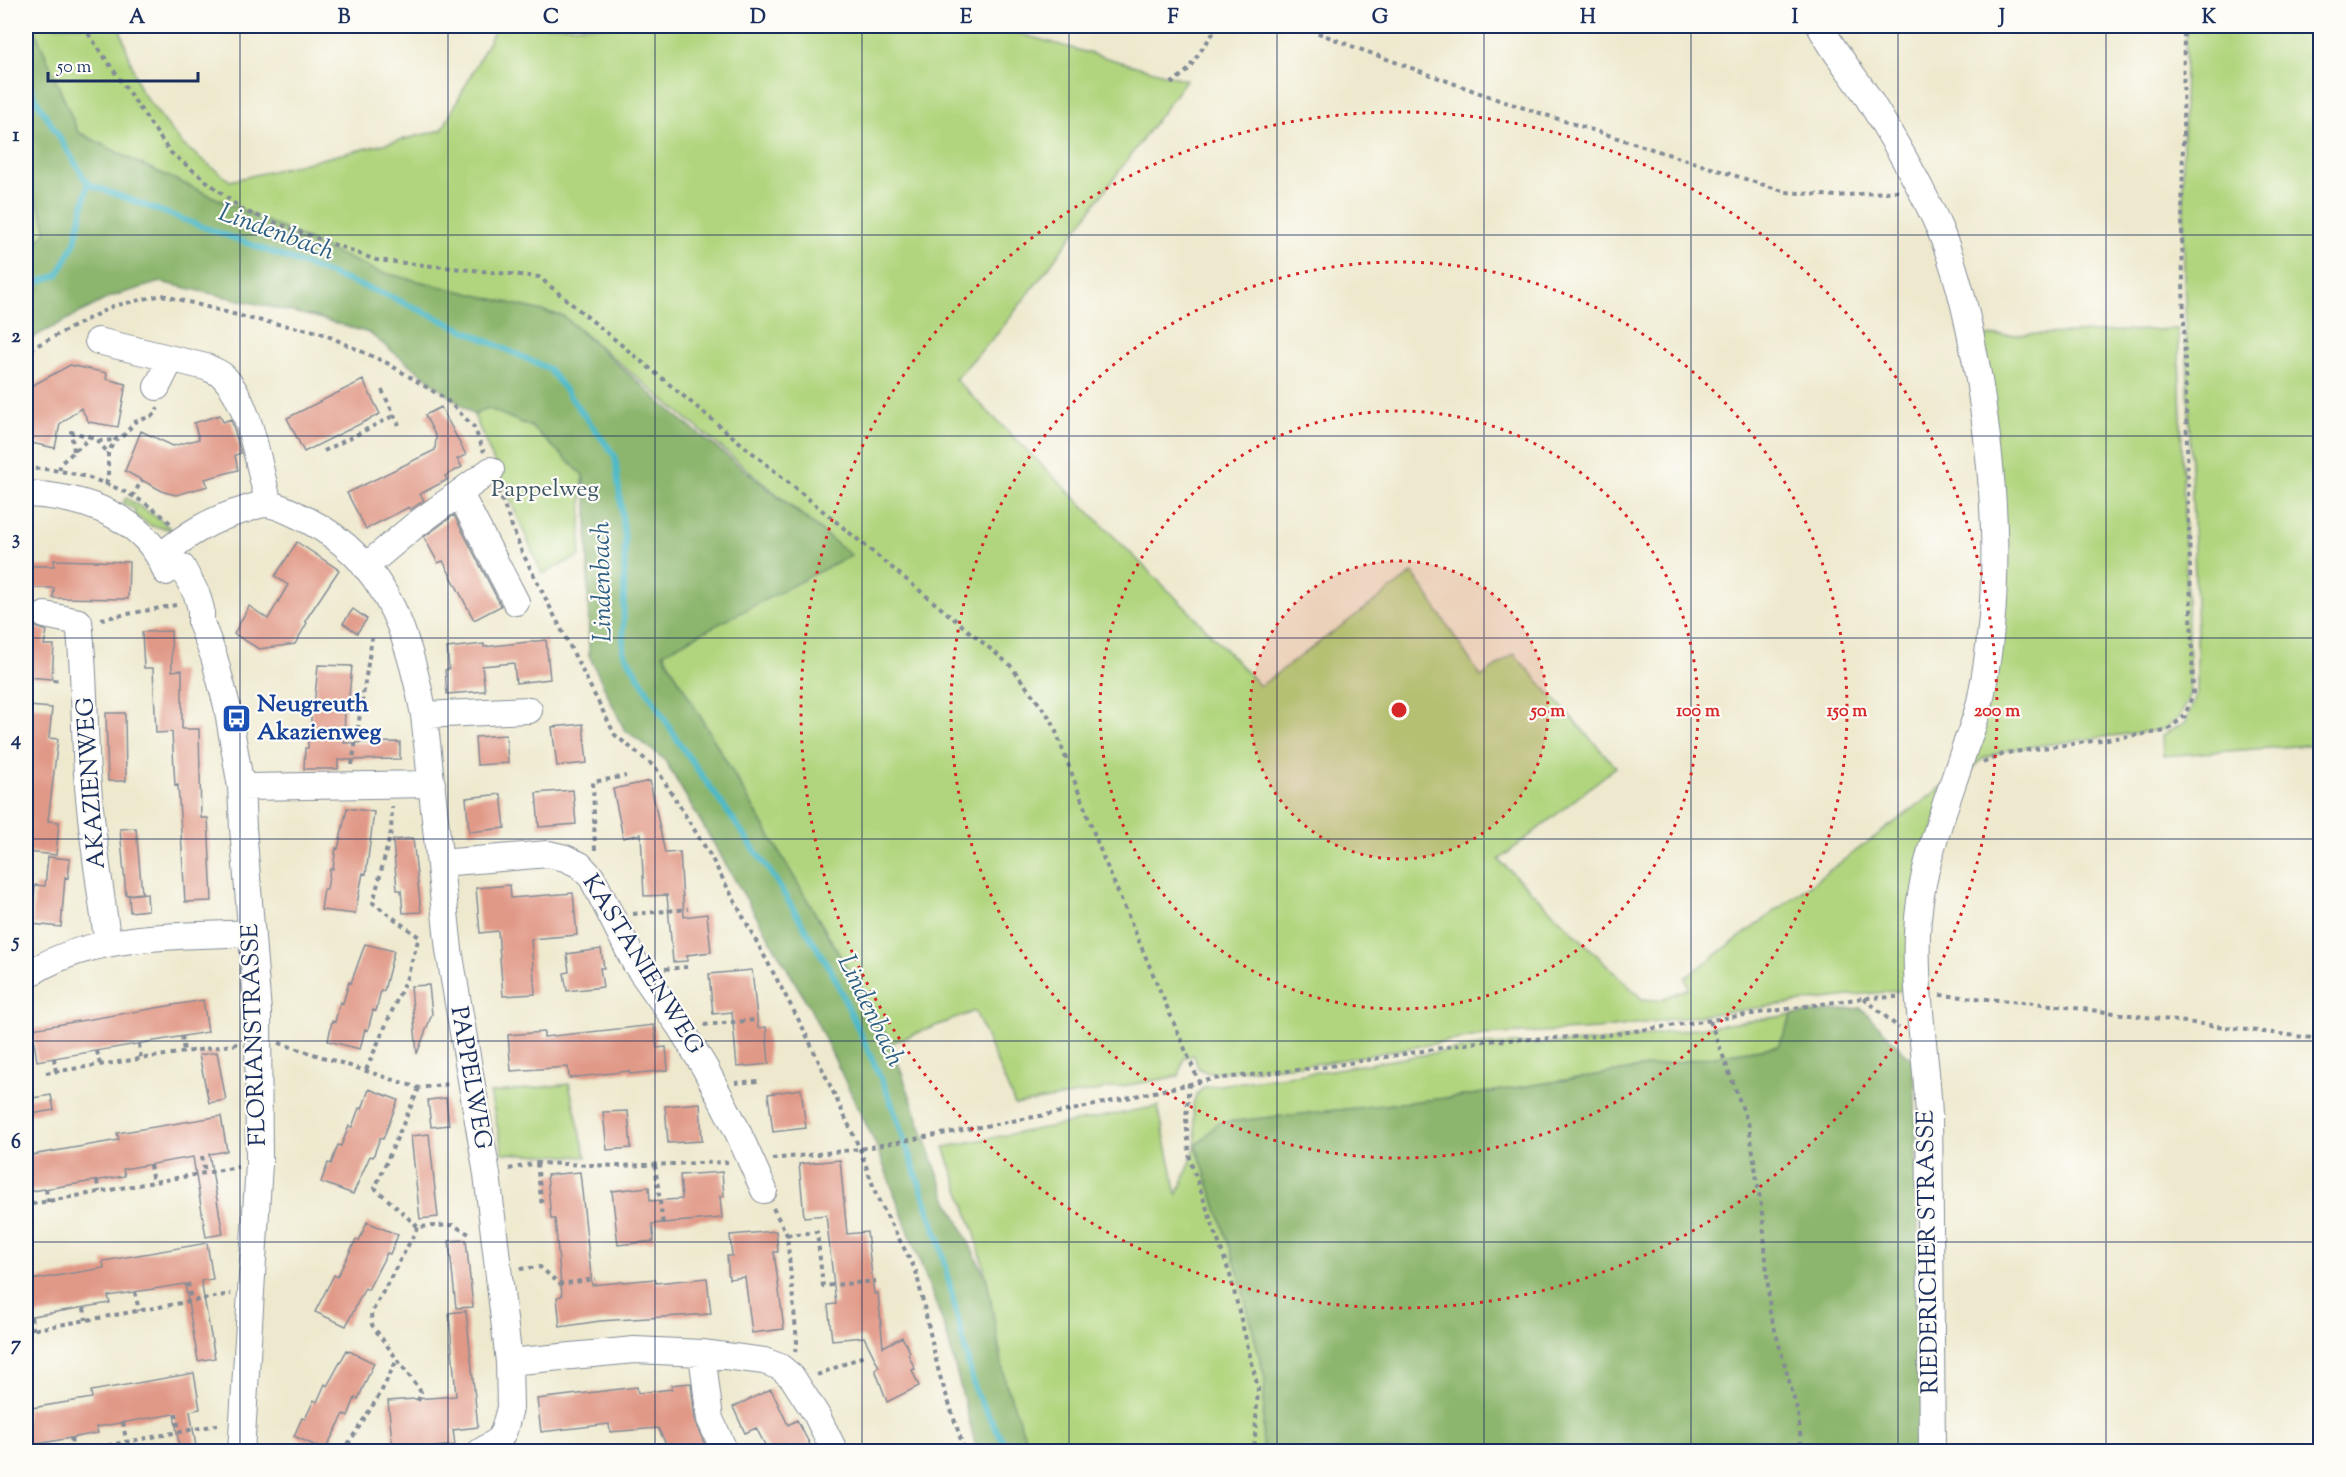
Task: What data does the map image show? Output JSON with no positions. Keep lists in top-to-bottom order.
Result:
{
  "streets": {
    "street": [
      "AKAZIENWEG",
      "KASTANIENWEG",
      "FLORIANSTRASSE",
      "PAPPELWEG",
      "RIEDERICHER STRASSE"
    ]
  },
  "crossings": [
    ["KASTANIENWEG", "PAPPELWEG"]
  ],
  "water": ["Lindenbach"],
  "parks": ["Pappelweg"],
  "places": {
    "bus stop": ["Neugreuth Akazienweg"]
  },
  "scale_bar": "50 m",
  "grid": {
    "columns": [
      "A",
      "B",
      "C",
      "D",
      "E",
      "F",
      "G",
      "H",
      "I",
      "J",
      "K"
    ],
    "rows": [
      "1",
      "2",
      "3",
      "4",
      "5",
      "6",
      "7"
    ]
  },
  "rings": [
    "50 m",
    "100 m",
    "150 m",
    "200 m"
  ]
}
